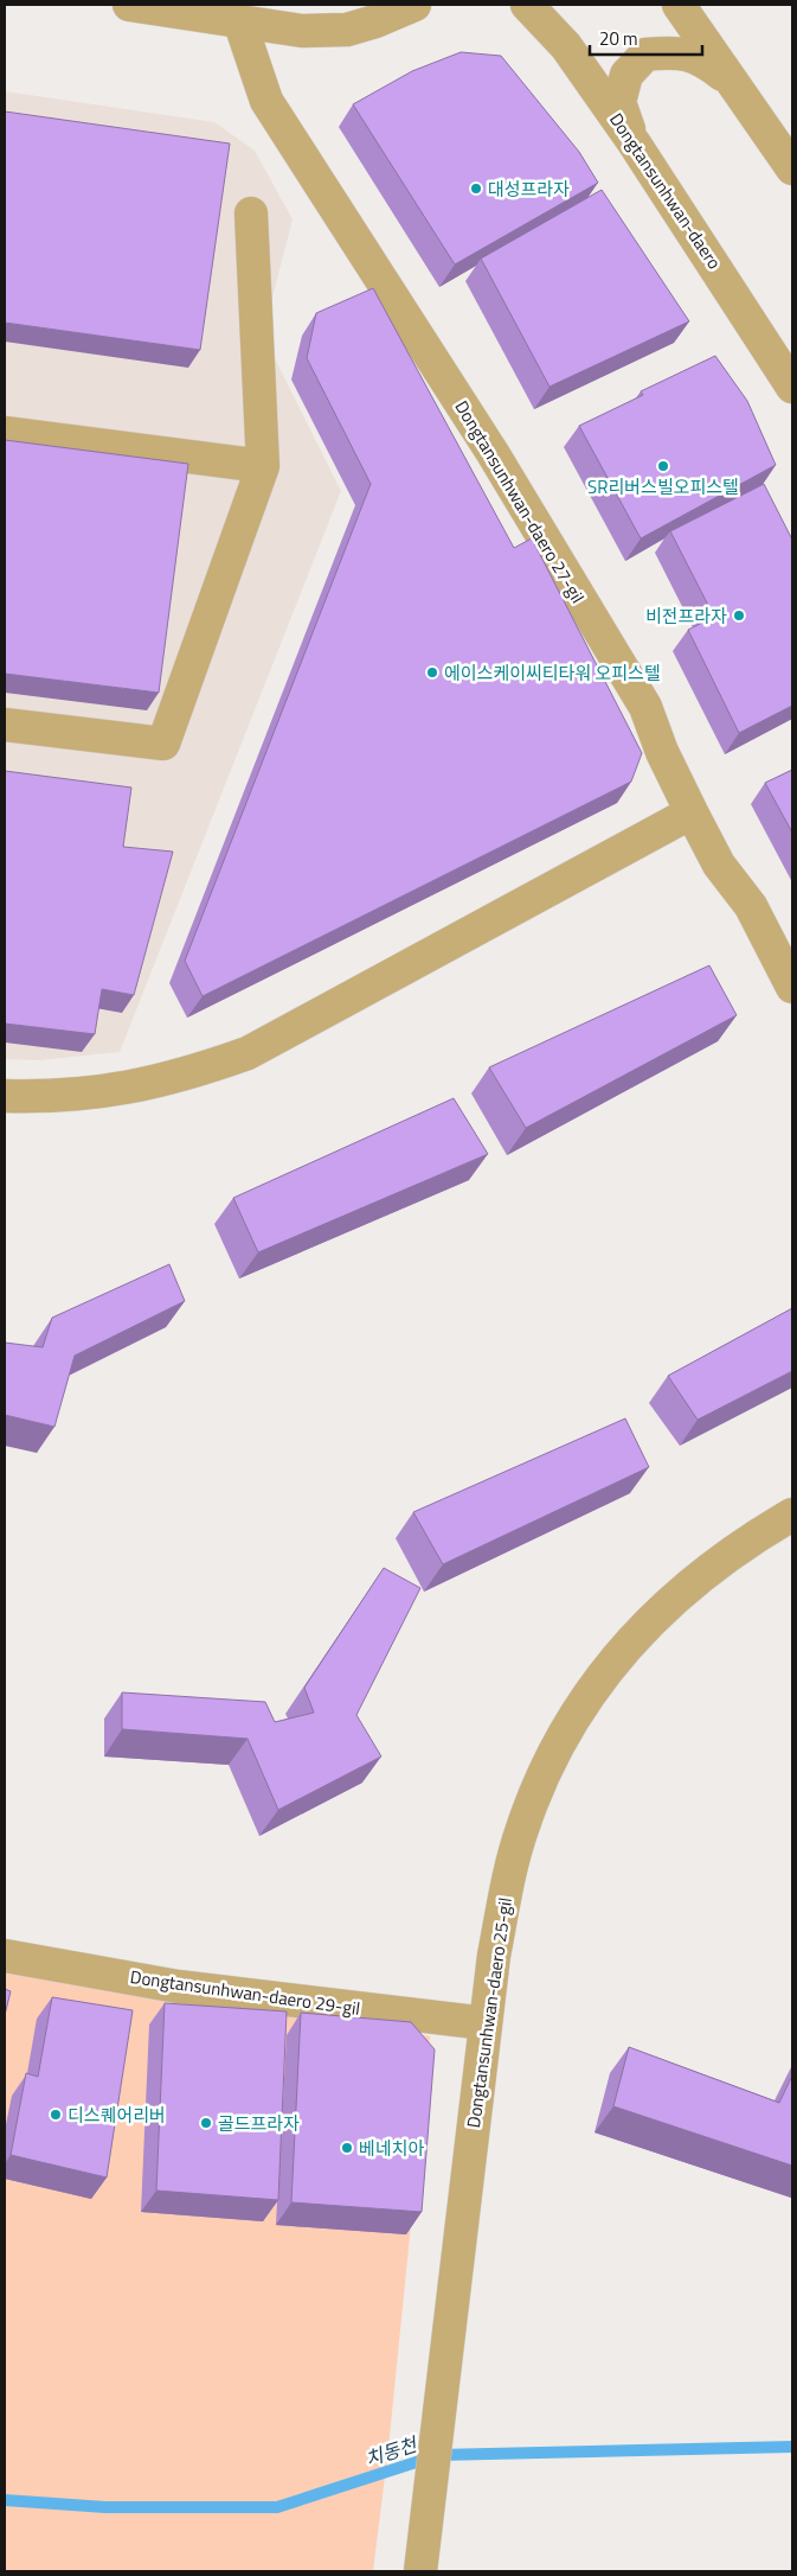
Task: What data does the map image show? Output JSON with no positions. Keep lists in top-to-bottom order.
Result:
{
  "streets": {
    "street": [
      "Dongtansunhwan-daero",
      "Dongtansunhwan-daero 27-gil",
      "Dongtansunhwan-daero 29-gil",
      "Dongtansunhwan-daero 25-gil"
    ]
  },
  "crossings": [
    ["Dongtansunhwan-daero 29-gil", "Dongtansunhwan-daero 25-gil"]
  ],
  "water": ["치동천"],
  "places": [
    "대성프라자",
    "SR리버스빌오피스텔",
    "비전프라자",
    "에이스케이씨티타워 오피스텔",
    "디스퀘어리버",
    "골드프라자",
    "베네치아"
  ],
  "scale_bar": "20 m"
}
